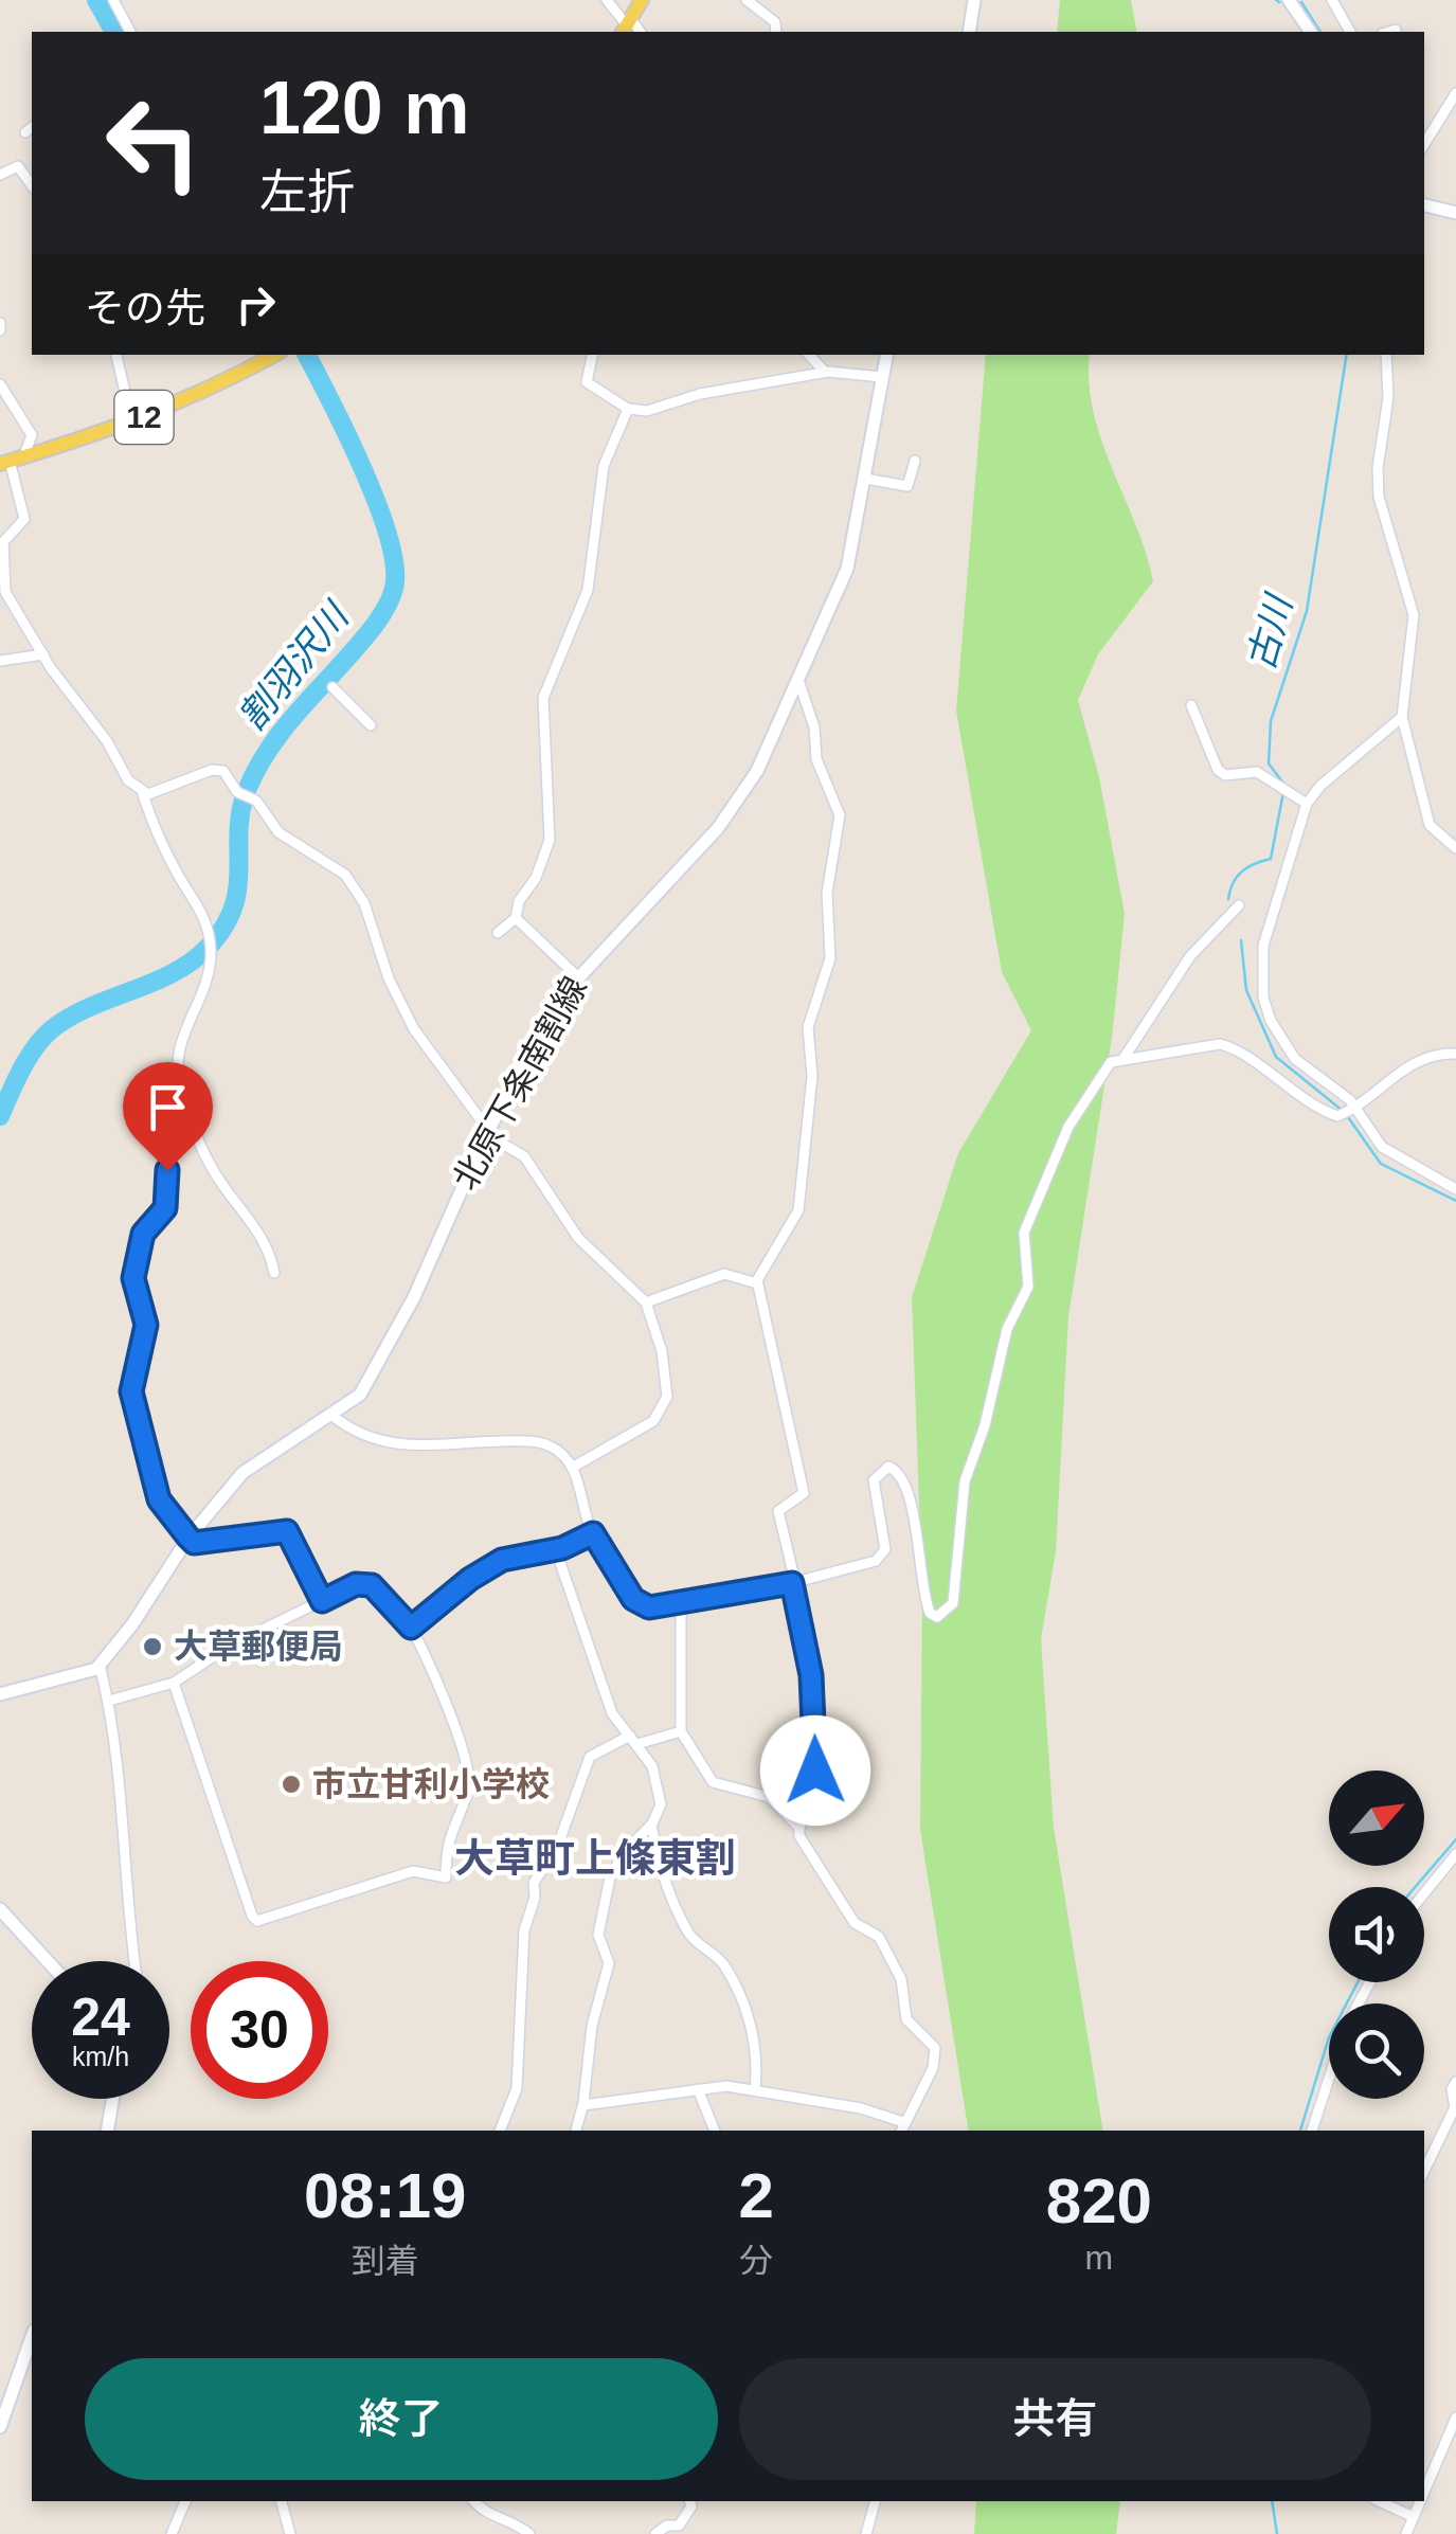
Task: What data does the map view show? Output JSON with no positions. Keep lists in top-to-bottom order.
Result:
{
  "streets": {
    "main road": ["12", "北原下条南割線"]
  },
  "districts": ["大草町上條東割"],
  "water": ["古川", "割羽沢川"],
  "places": ["大草郵便局", "市立甘利小学校"],
  "north": "top right",
  "page": {
    "turn": ["120 m", "左折"],
    "then": "その先",
    "speed": "24 km/h",
    "limit": "30",
    "eta": [
      "08:19",
      "到着",
      "2",
      "分",
      "820",
      "m"
    ],
    "buttons": ["終了", "共有"]
  }
}
